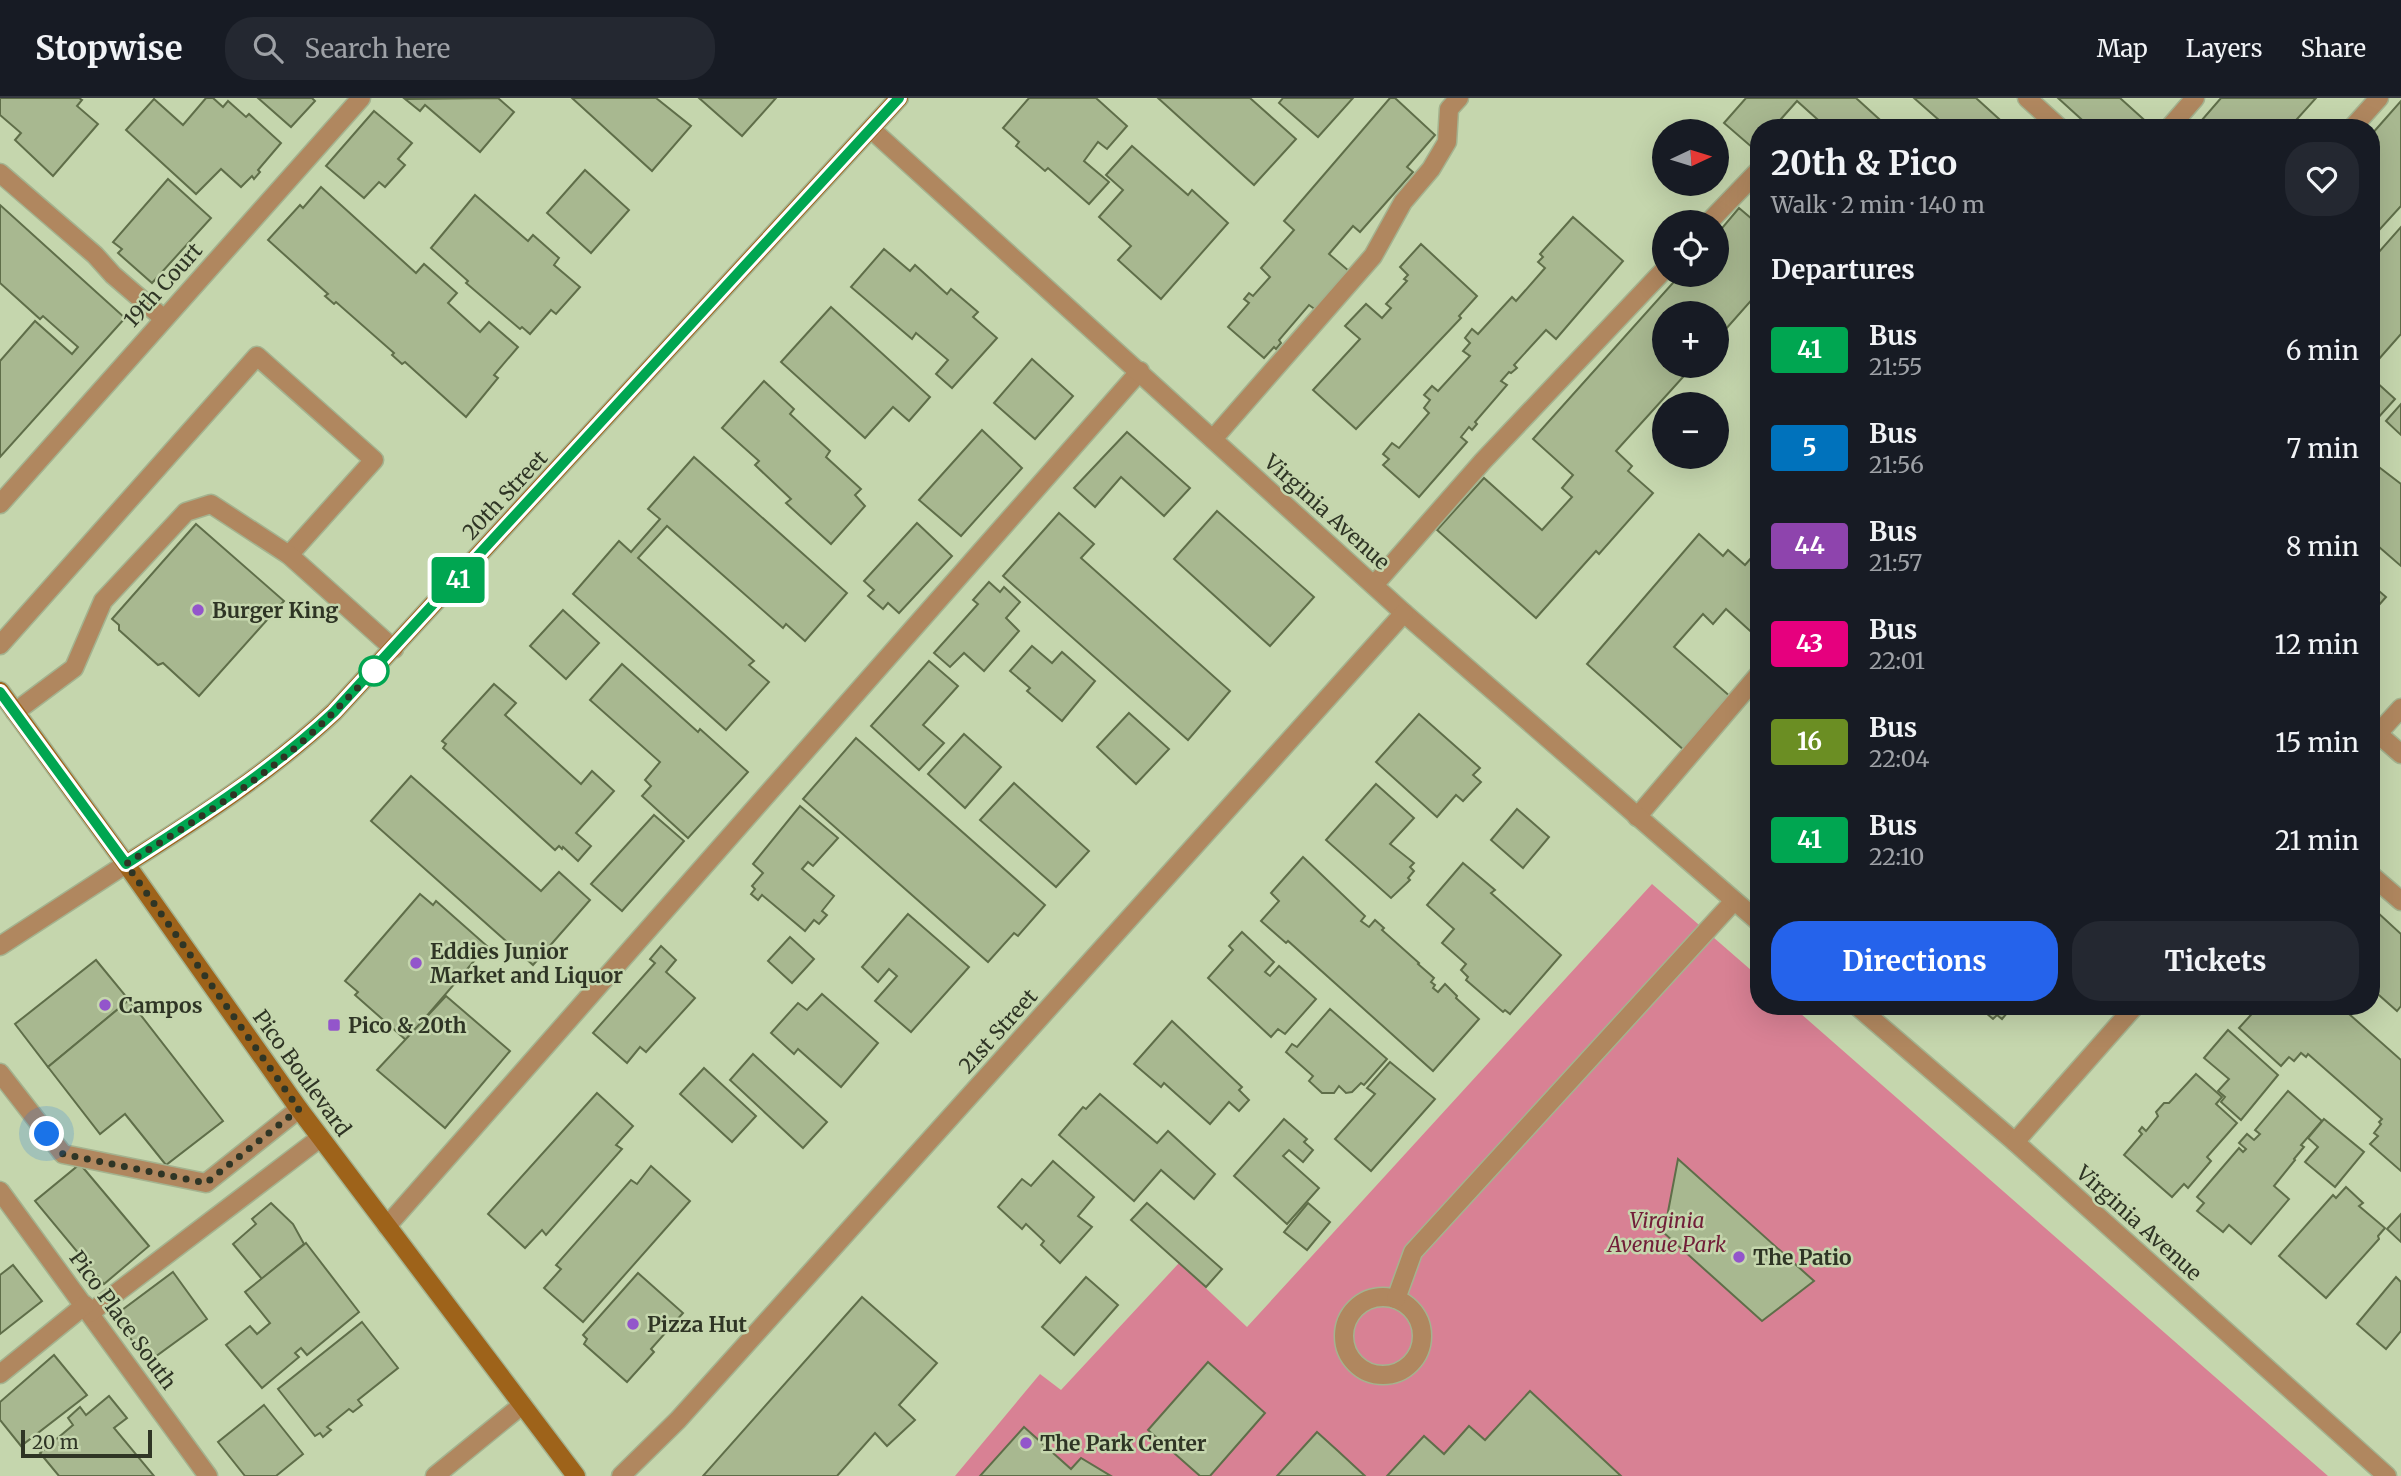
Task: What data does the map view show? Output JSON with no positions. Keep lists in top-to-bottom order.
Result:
{
  "streets": {
    "main road": ["20th Street", "Pico Boulevard"],
    "street": [
      "19th Court",
      "Virginia Avenue",
      "21st Street",
      "Pico Place South"
    ]
  },
  "crossings": [
    ["20th Street", "Virginia Avenue"],
    ["20th Street", "Pico Boulevard"],
    ["Virginia Avenue", "21st Street"]
  ],
  "parks": ["Virginia Avenue Park"],
  "places": {
    "other": [
      "Burger King",
      "Eddies Junior Market and Liquor",
      "Campos",
      "The Patio",
      "Pizza Hut",
      "The Park Center"
    ],
    "transit": ["Pico & 20th"]
  },
  "lines": ["bus line 41"],
  "scale_bar": "20 m",
  "north": "right",
  "page": {
    "header": "Stopwise",
    "search": "Search here",
    "nav": ["Map", "Layers", "Share"],
    "on_map": "41",
    "map_buttons": ["+", "−"],
    "heading": [
      ["20th & Pico", "Walk · 2 min · 140 m"],
      "Departures"
    ],
    "list": [
      {
        "mark": "41",
        "name": "Bus",
        "note": "21:55",
        "value": "6 min"
      },
      {
        "mark": "5",
        "name": "Bus",
        "note": "21:56",
        "value": "7 min"
      },
      {
        "mark": "44",
        "name": "Bus",
        "note": "21:57",
        "value": "8 min"
      },
      {
        "mark": "43",
        "name": "Bus",
        "note": "22:01",
        "value": "12 min"
      },
      {
        "mark": "16",
        "name": "Bus",
        "note": "22:04",
        "value": "15 min"
      },
      {
        "mark": "41",
        "name": "Bus",
        "note": "22:10",
        "value": "21 min"
      }
    ],
    "buttons": ["Directions", "Tickets"],
    "scale": "20 m"
  }
}
